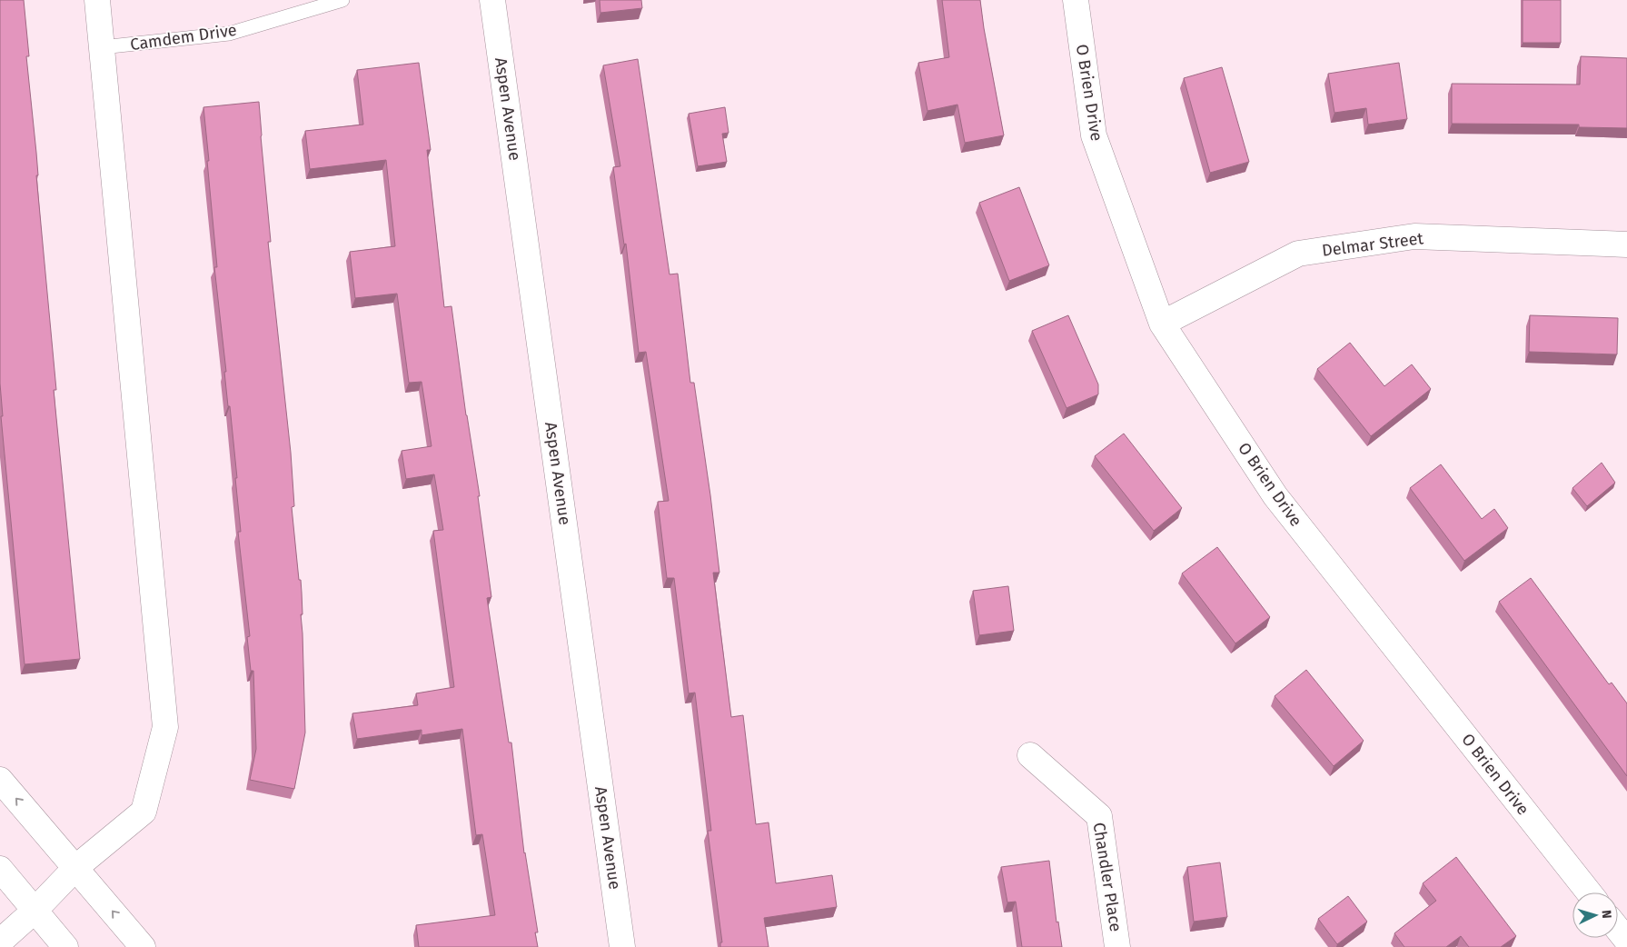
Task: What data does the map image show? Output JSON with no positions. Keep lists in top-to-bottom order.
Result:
{
  "streets": {
    "main road": [
      "O Brien Drive",
      "Aspen Avenue",
      "Delmar Street",
      "Chandler Place"
    ],
    "lane": ["Camdem Drive"]
  },
  "crossings": [
    ["O Brien Drive", "Delmar Street"]
  ],
  "north": "right"
}
